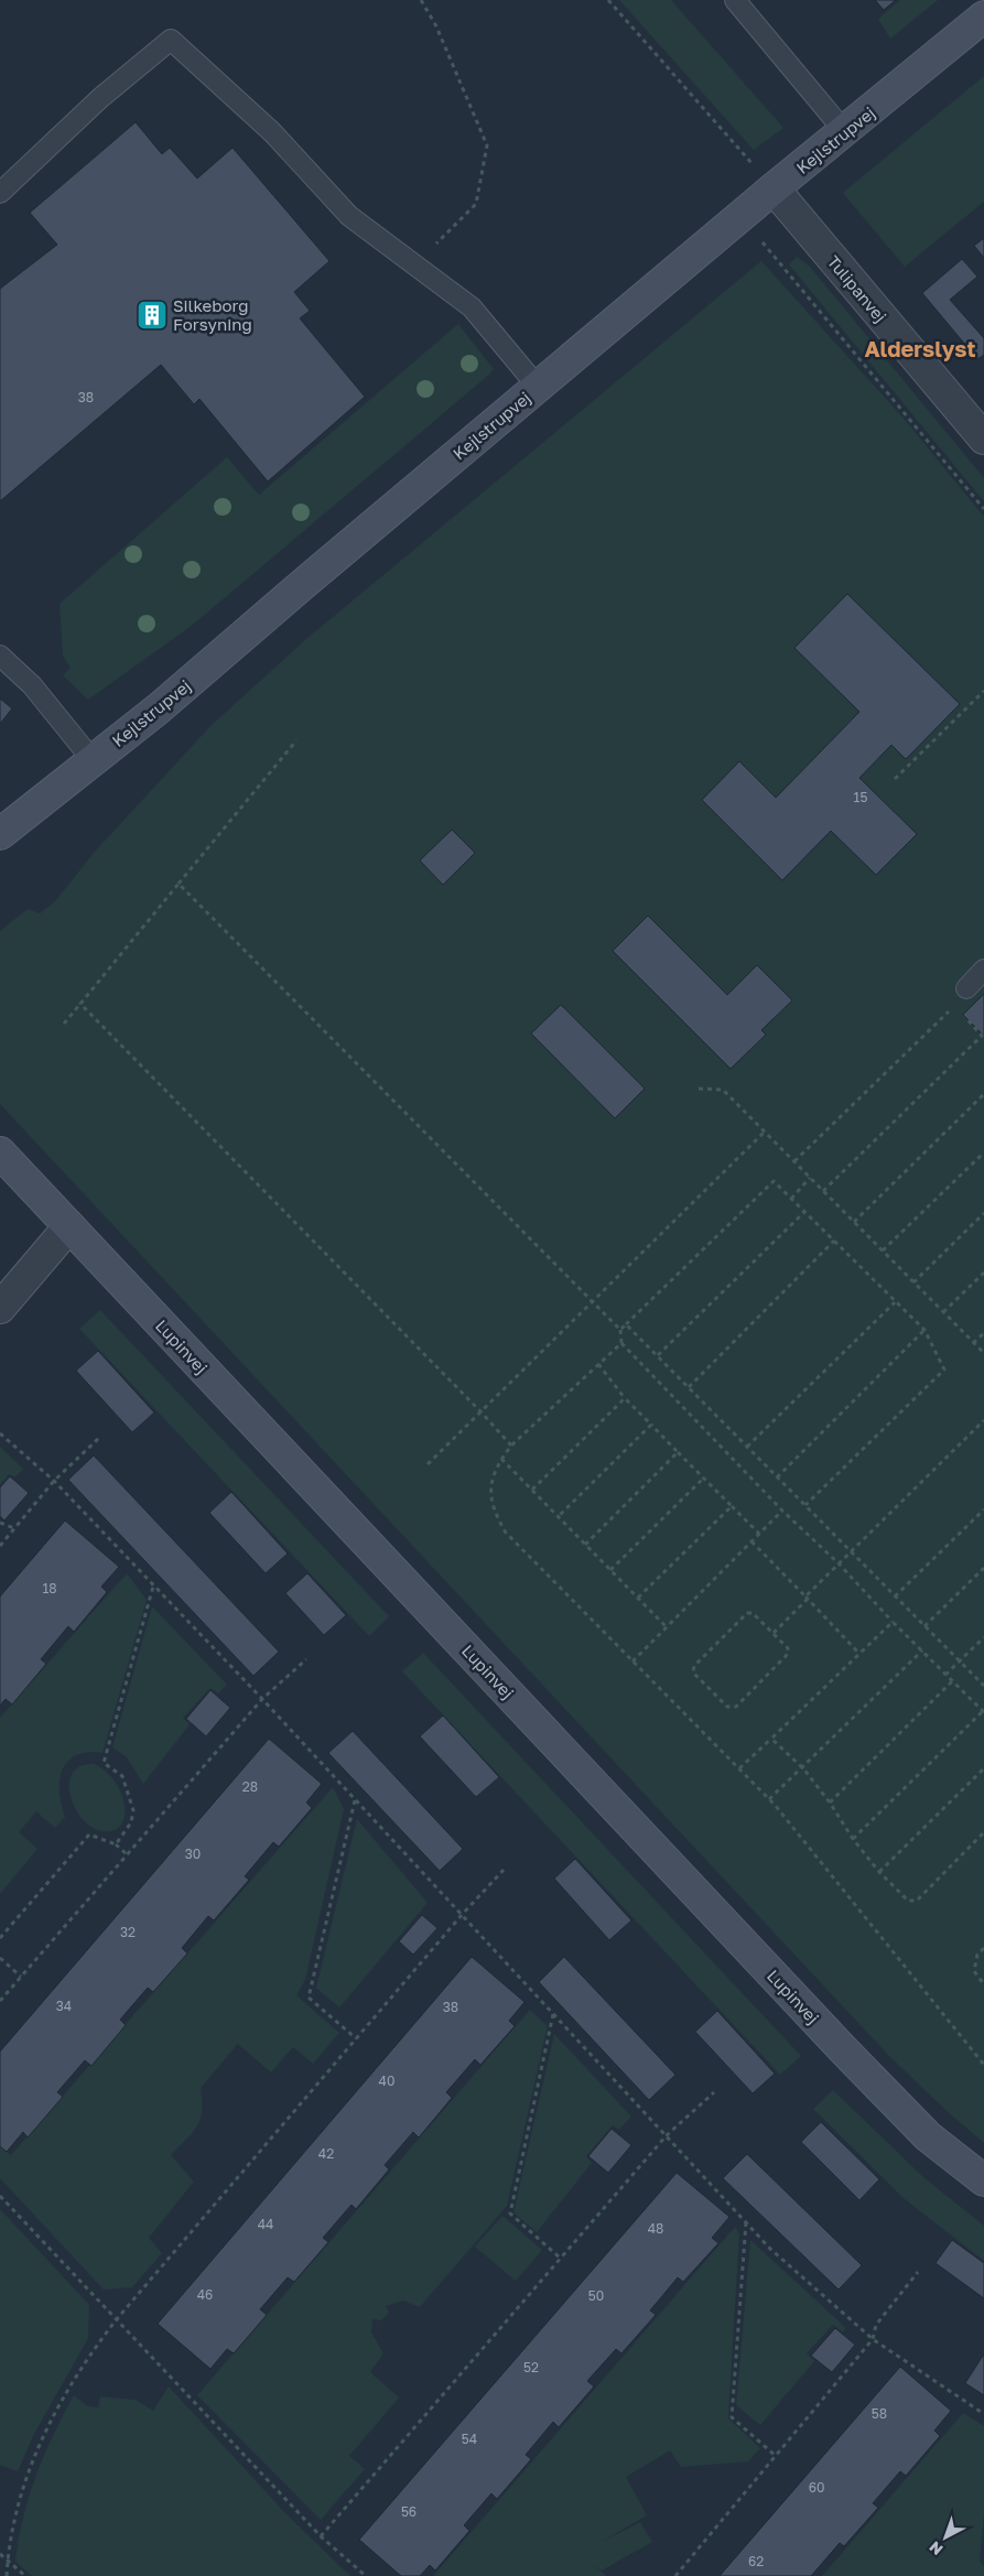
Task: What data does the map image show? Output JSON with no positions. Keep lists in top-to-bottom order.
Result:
{
  "streets": {
    "street": ["Kejlstrupvej", "Tulipanvej", "Lupinvej"]
  },
  "crossings": [
    ["Kejlstrupvej", "Tulipanvej"]
  ],
  "districts": ["Alderslyst"],
  "places": {
    "building": ["Silkeborg Forsyning"]
  },
  "house_numbers": [
    "38",
    "15",
    "18",
    "28",
    "30",
    "32",
    "34",
    "38",
    "40",
    "42",
    "44",
    "48",
    "46",
    "50",
    "52",
    "58",
    "54",
    "60",
    "56",
    "62"
  ],
  "north": "bottom left"
}
